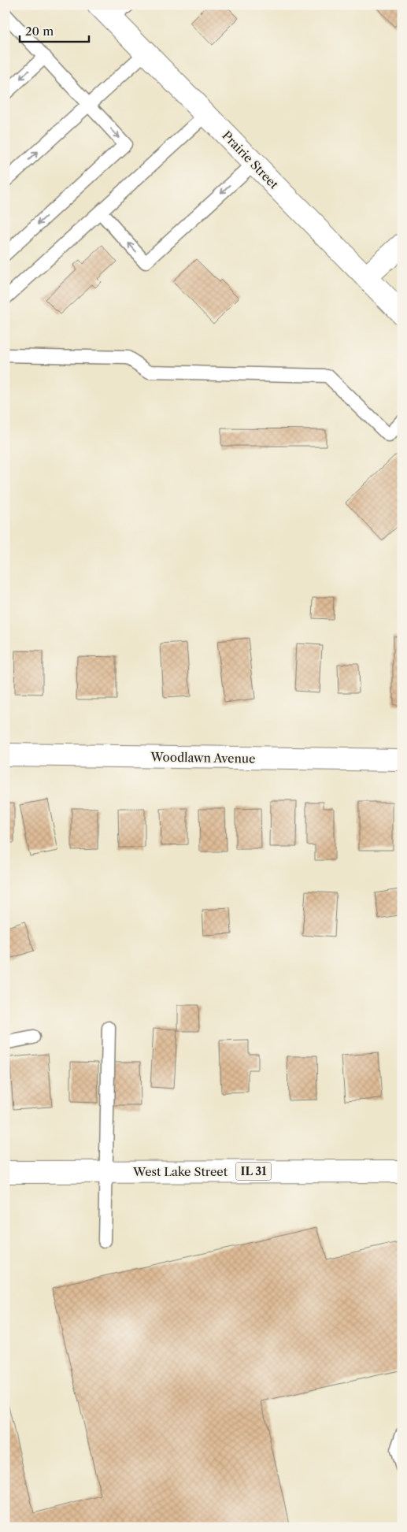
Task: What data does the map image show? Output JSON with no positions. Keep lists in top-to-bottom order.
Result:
{
  "streets": {
    "street": [
      "Prairie Street",
      "Woodlawn Avenue",
      "West Lake Street",
      "IL 31"
    ]
  },
  "scale_bar": "20 m"
}
